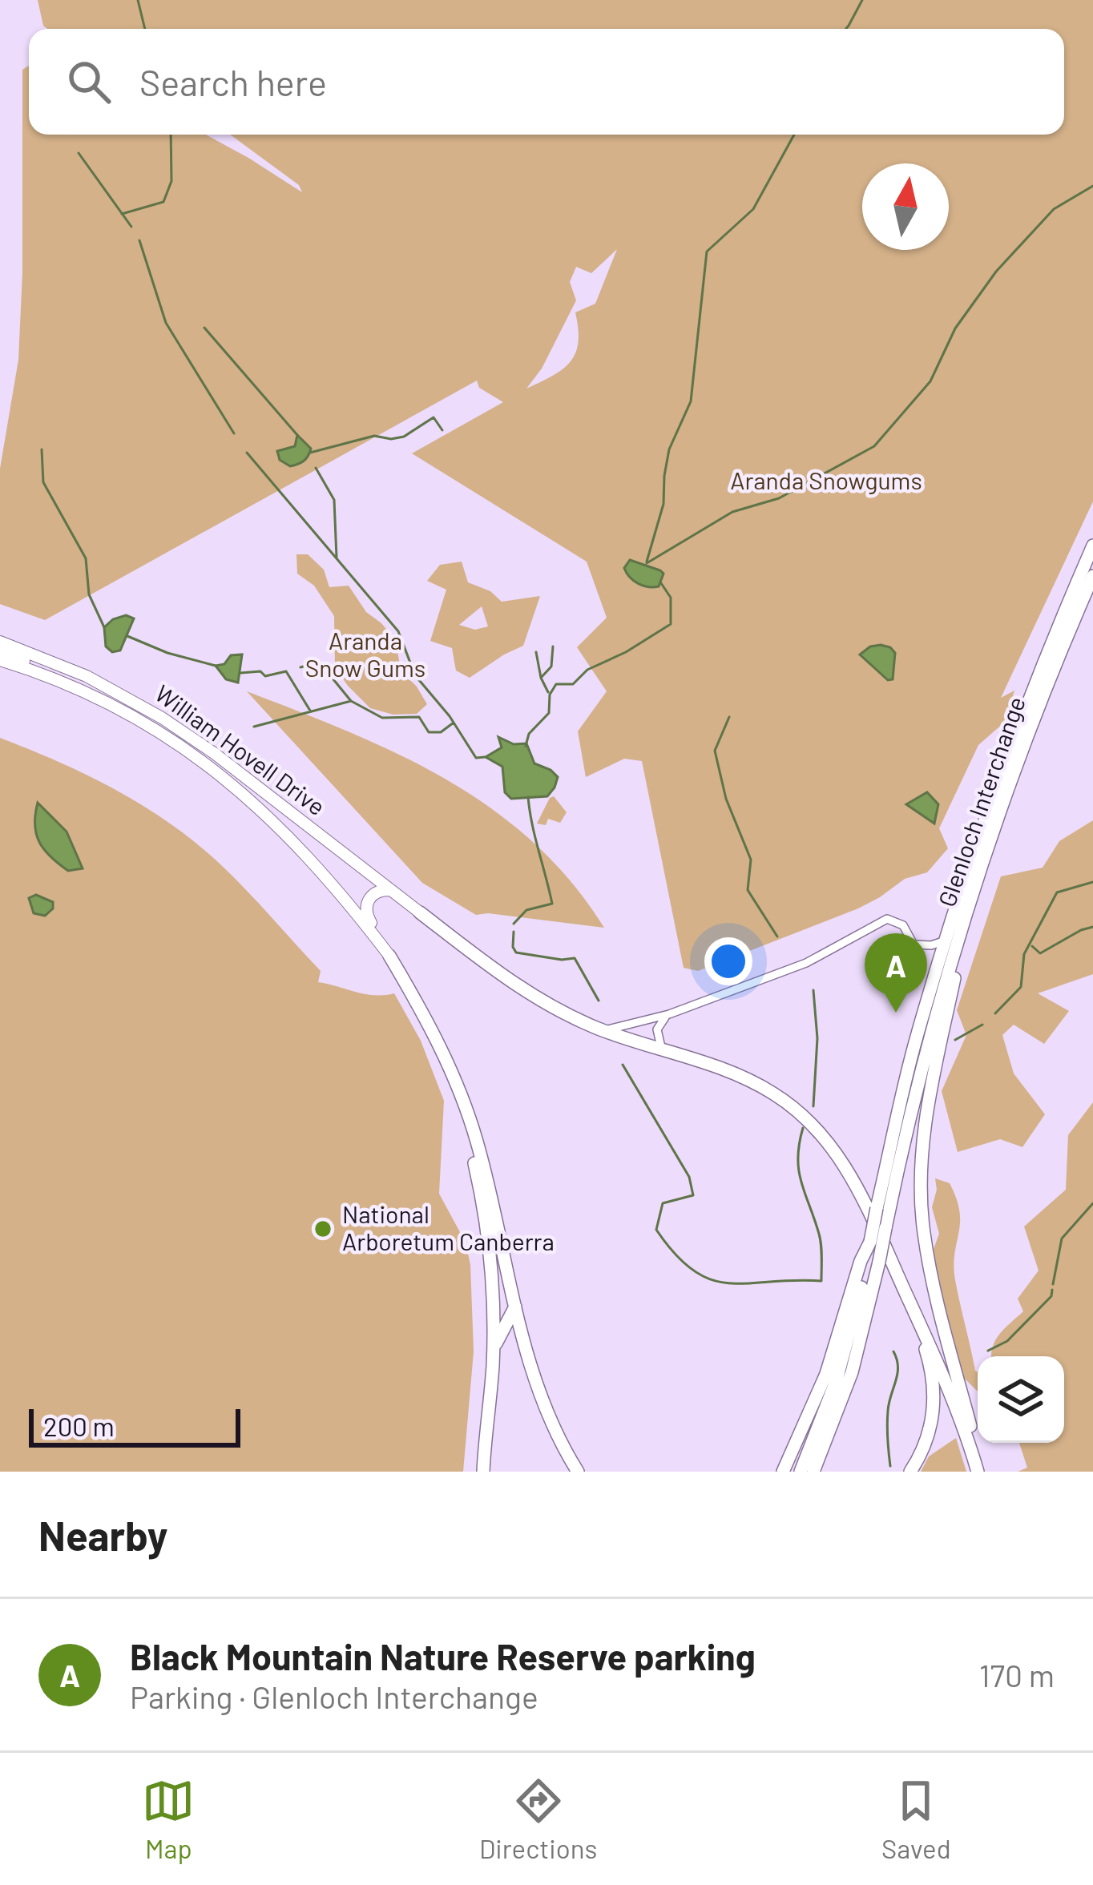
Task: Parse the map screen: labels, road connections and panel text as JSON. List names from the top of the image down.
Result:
{
  "streets": {
    "highway": ["Glenloch Interchange"],
    "main road": ["William Hovell Drive"]
  },
  "parks": ["Aranda Snowgums", "Aranda Snow Gums"],
  "places": ["National Arboretum Canberra"],
  "scale_bar": "200 m",
  "north": "top",
  "page": {
    "search": "Search here",
    "pins": "A",
    "scale": "200 m",
    "heading": "Nearby",
    "list": [
      {
        "mark": "A",
        "name": "Black Mountain Nature Reserve parking",
        "note": "Parking · Glenloch Interchange",
        "value": "170 m"
      }
    ],
    "nav": ["Map", "Directions", "Saved"]
  }
}
